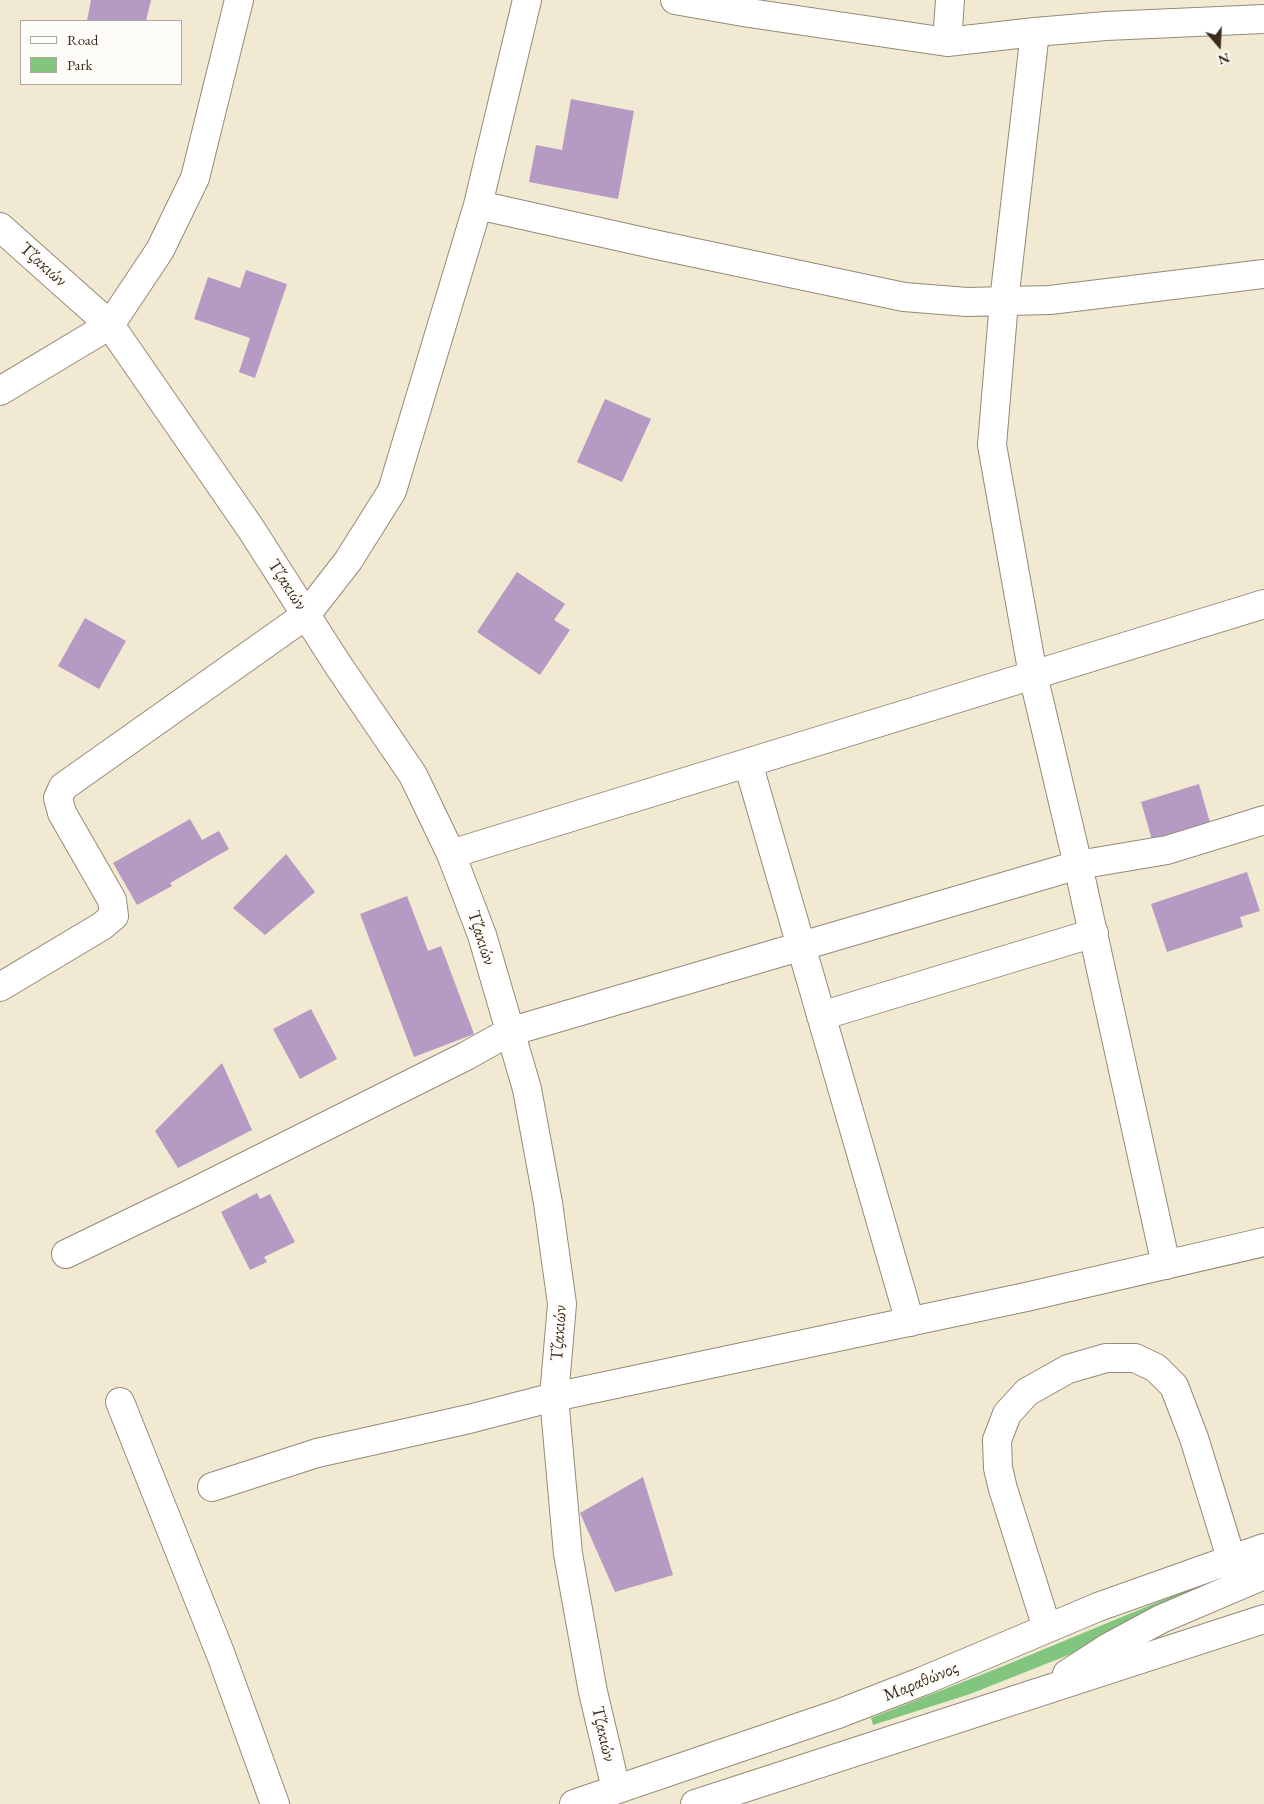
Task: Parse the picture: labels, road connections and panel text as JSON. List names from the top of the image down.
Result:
{
  "streets": {
    "street": ["Τζακιών", "Μαραθώνος"]
  },
  "crossings": [
    ["Τζακιών", "Μαραθώνος"]
  ],
  "legend": ["Road", "Park"],
  "north": "bottom"
}
